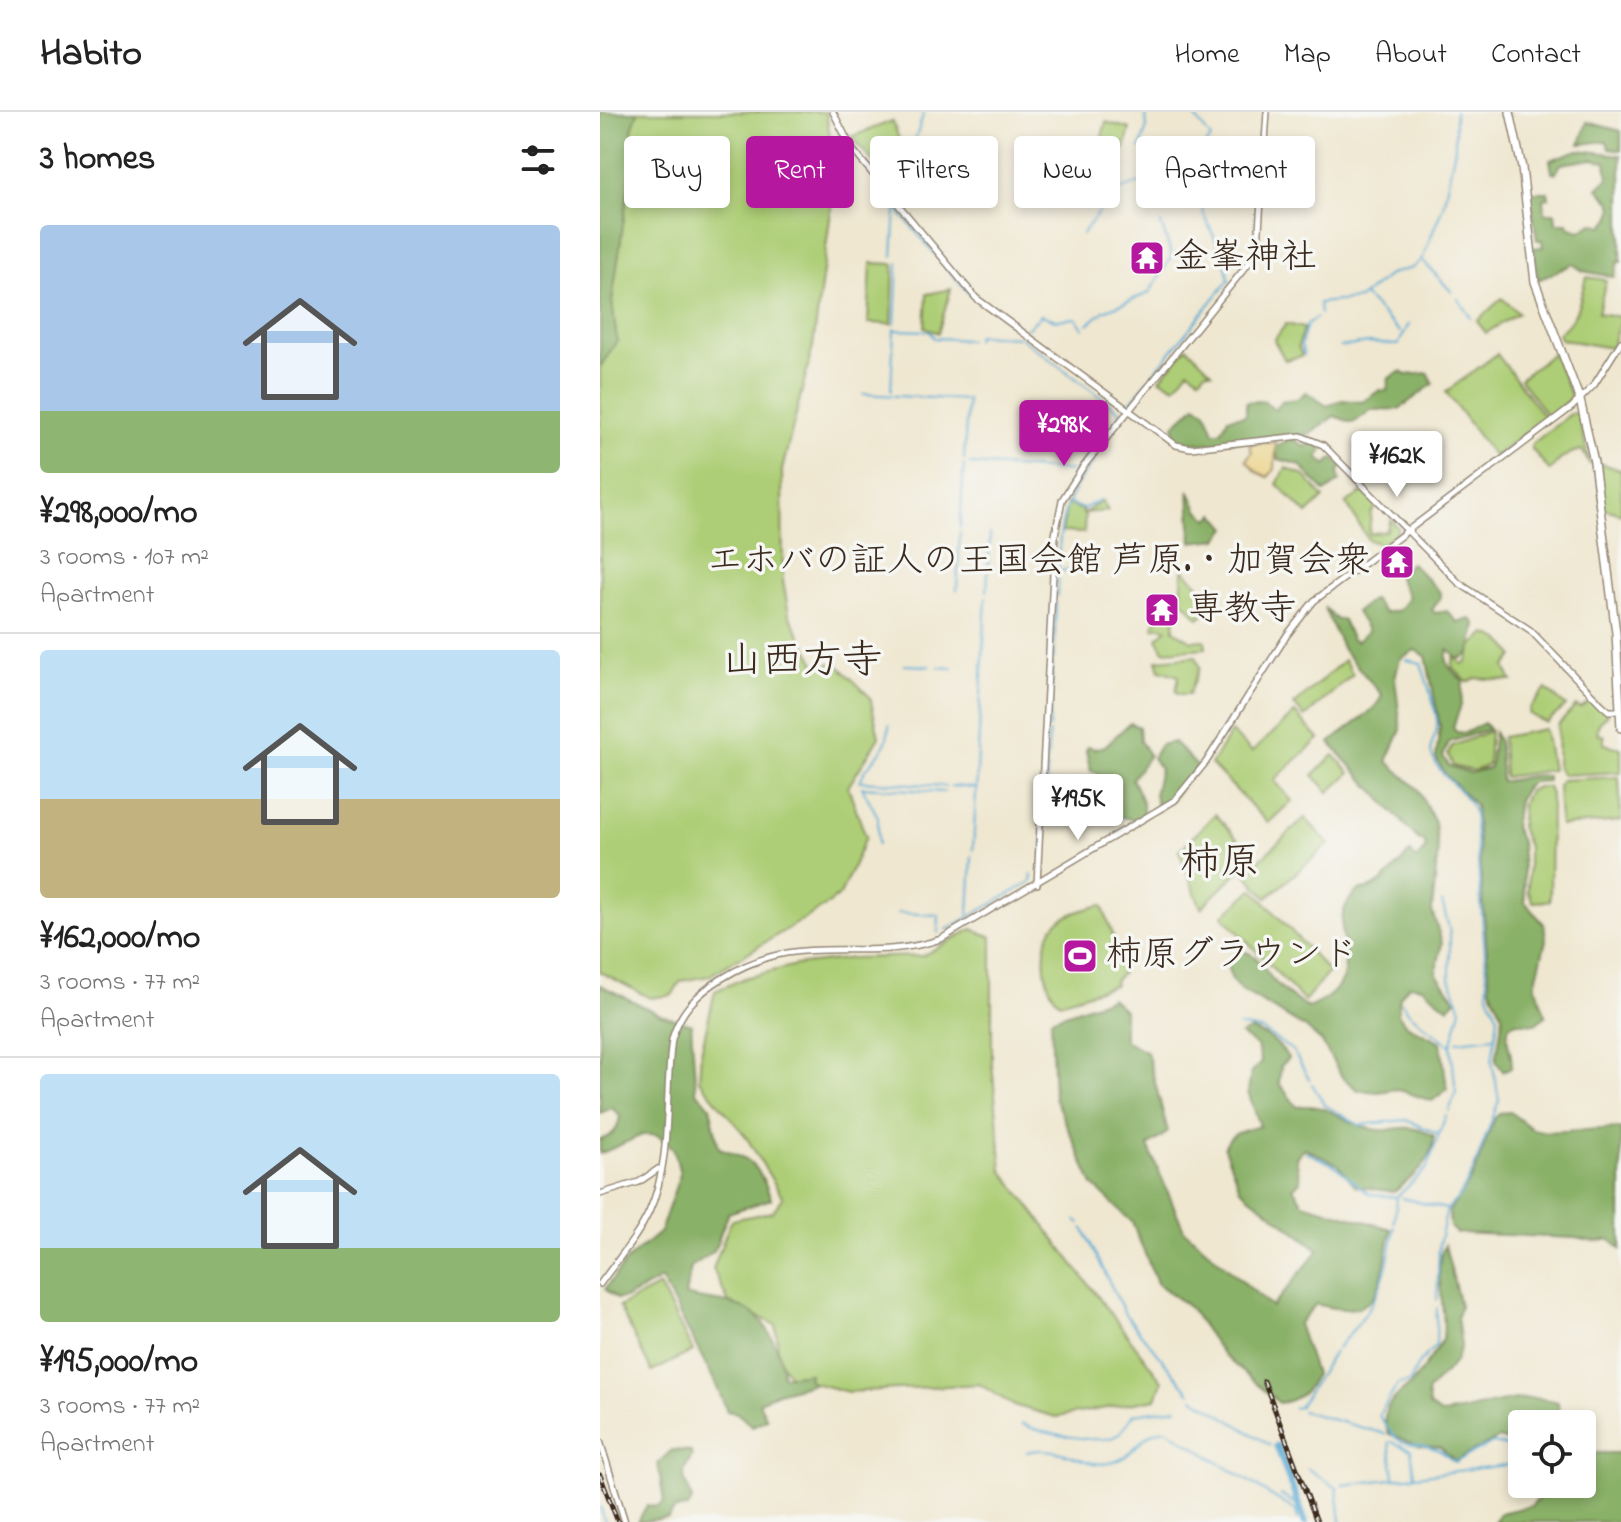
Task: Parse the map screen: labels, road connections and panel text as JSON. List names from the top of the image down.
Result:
{
  "districts": ["山西方寺", "柿原"],
  "places": {
    "temple": ["金峯神社", "エホバの証人の王国会館 芦原.・加賀会衆", "専教寺"],
    "sports": ["柿原グラウンド"]
  },
  "page": {
    "header": "Habito",
    "nav": [
      "Home",
      "Map",
      "About",
      "Contact"
    ],
    "heading": "3 homes",
    "chip": [
      "Buy",
      "Rent",
      "Filters",
      "New",
      "Apartment"
    ],
    "list": [
      {
        "name": "¥298,000/mo",
        "note": "3 rooms · 107 m² · Apartment"
      },
      {
        "name": "¥162,000/mo",
        "note": "3 rooms · 77 m² · Apartment"
      },
      {
        "name": "¥195,000/mo",
        "note": "3 rooms · 77 m² · Apartment"
      }
    ],
    "price": ["¥298K", "¥162K", "¥195K"]
  }
}
